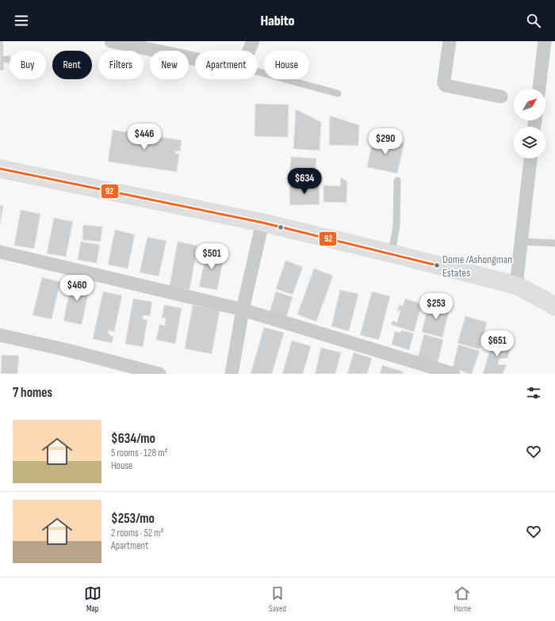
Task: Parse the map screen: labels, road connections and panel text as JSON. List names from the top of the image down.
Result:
{
  "places": ["Dome /Ashongman Estates"],
  "lines": ["transit line 92"],
  "north": "top right",
  "page": {
    "header": "Habito",
    "chip": [
      "Buy",
      "Rent",
      "Filters",
      "New",
      "Apartment",
      "House"
    ],
    "price": [
      "$446",
      "$290",
      "$634",
      "$501",
      "$460",
      "$253",
      "$651"
    ],
    "heading": "7 homes",
    "list": [
      {
        "name": "$634/mo",
        "note": "5 rooms · 128 m² · House"
      },
      {
        "name": "$253/mo",
        "note": "2 rooms · 52 m² · Apartment"
      }
    ],
    "tabs": ["Map", "Saved", "Home"]
  }
}
